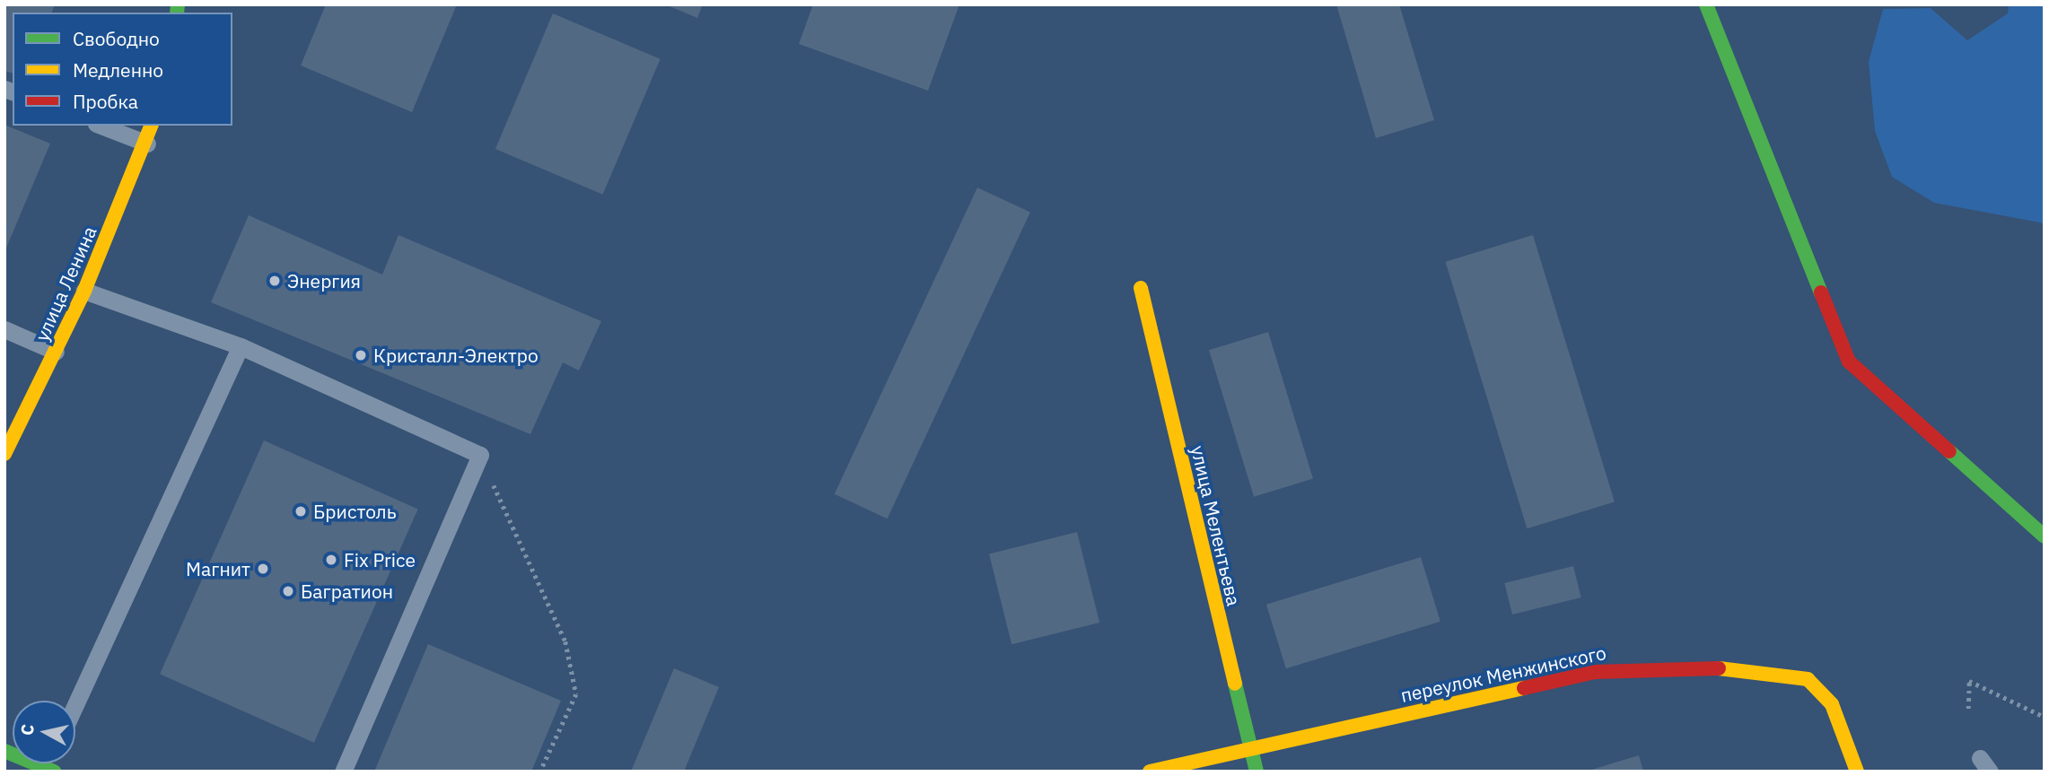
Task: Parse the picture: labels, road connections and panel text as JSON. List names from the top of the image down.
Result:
{
  "streets": {
    "street": ["улица Ленина", "улица Мелентьева", "переулок Менжинского"]
  },
  "crossings": [
    ["улица Мелентьева", "переулок Менжинского"]
  ],
  "places": [
    "Энергия",
    "Кристалл-Электро",
    "Бристоль",
    "Fix Price",
    "Магнит",
    "Багратион"
  ],
  "legend": ["Свободно", "Медленно", "Пробка"],
  "north": "left"
}
